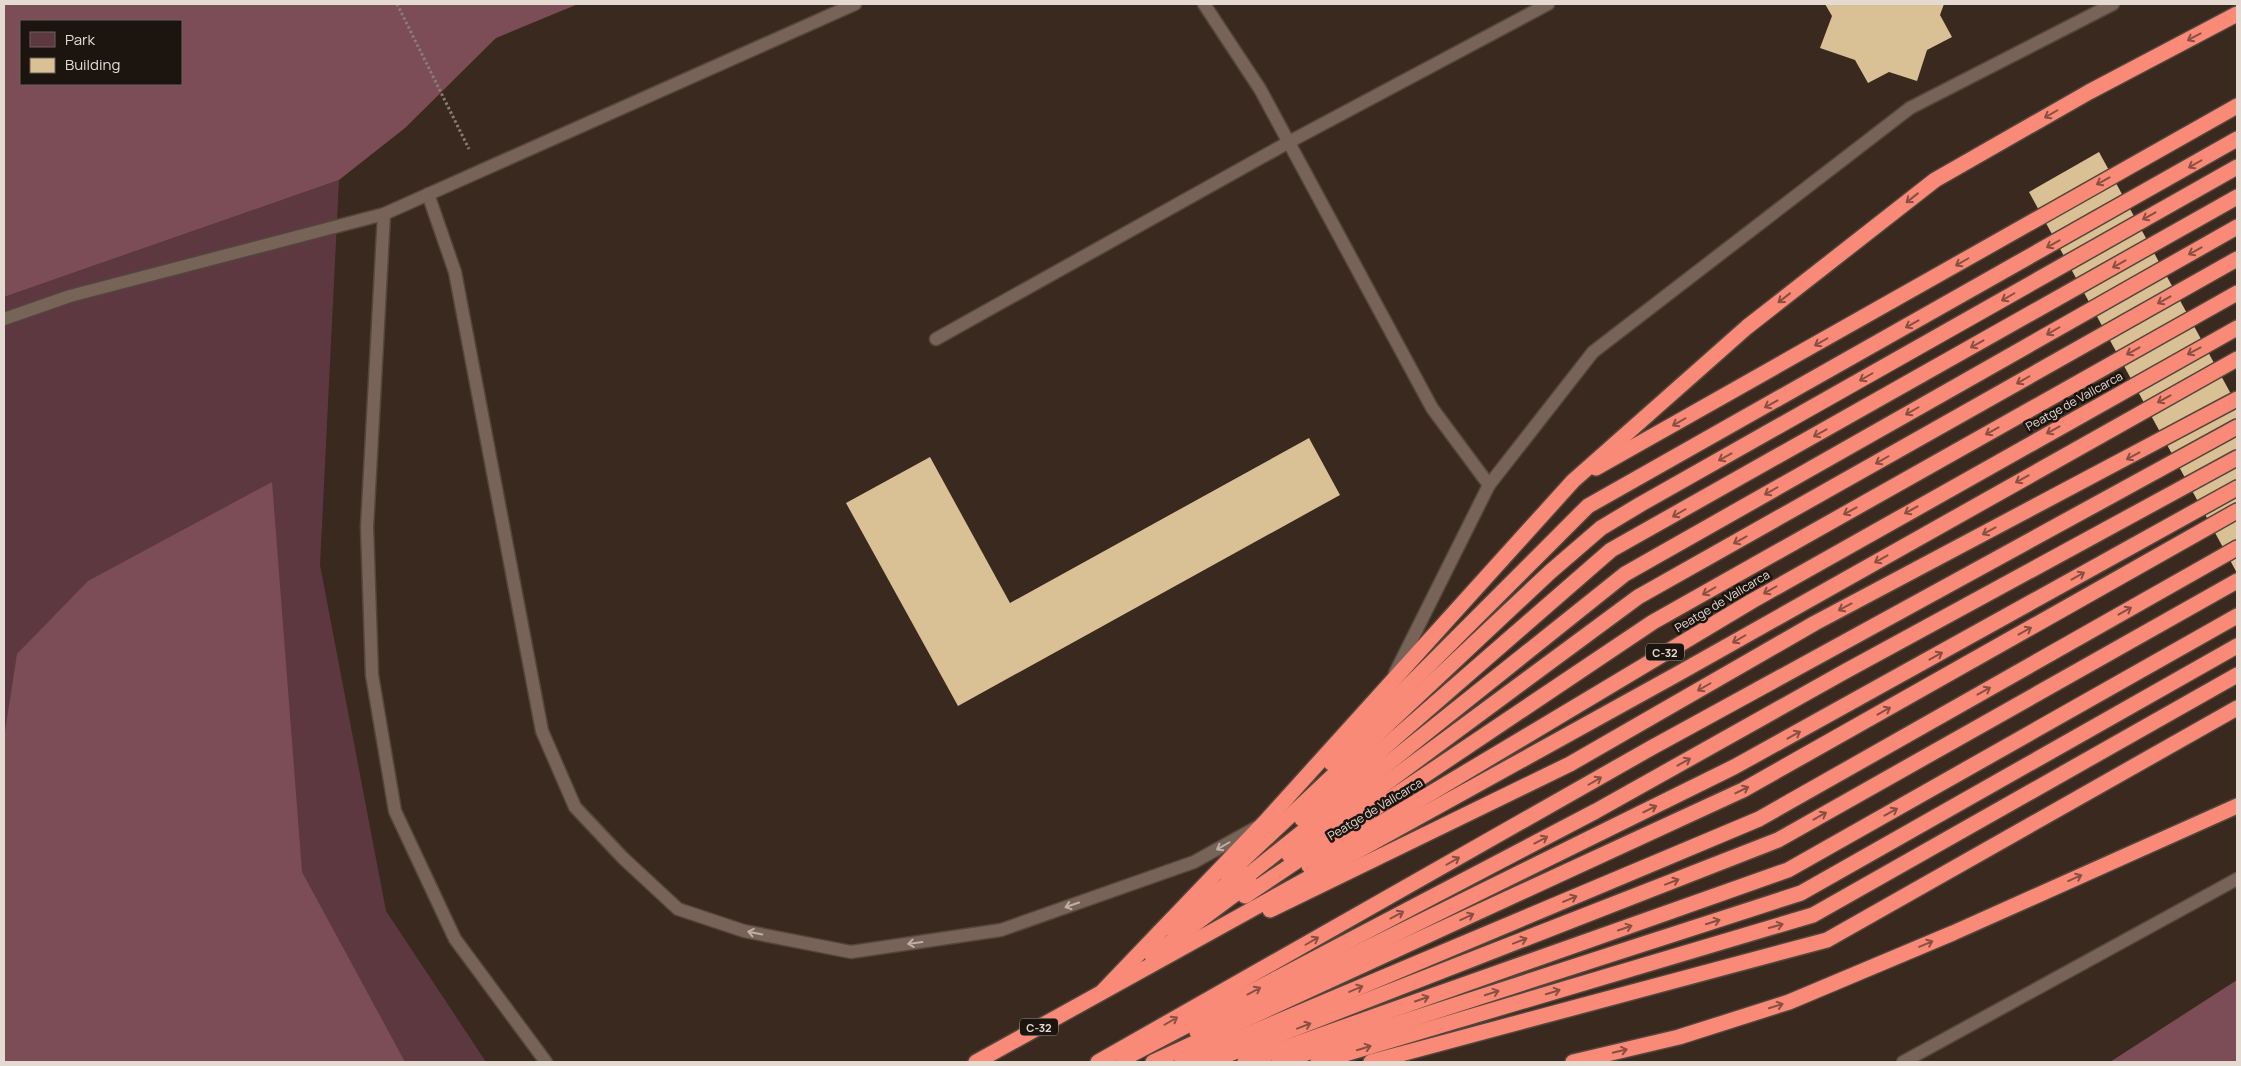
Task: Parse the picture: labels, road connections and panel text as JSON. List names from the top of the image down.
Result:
{
  "streets": {
    "highway": ["Peatge de Vallcarca", "C-32"]
  },
  "crossings": [
    ["Peatge de Vallcarca", "C-32"]
  ],
  "legend": ["Park", "Building"]
}
